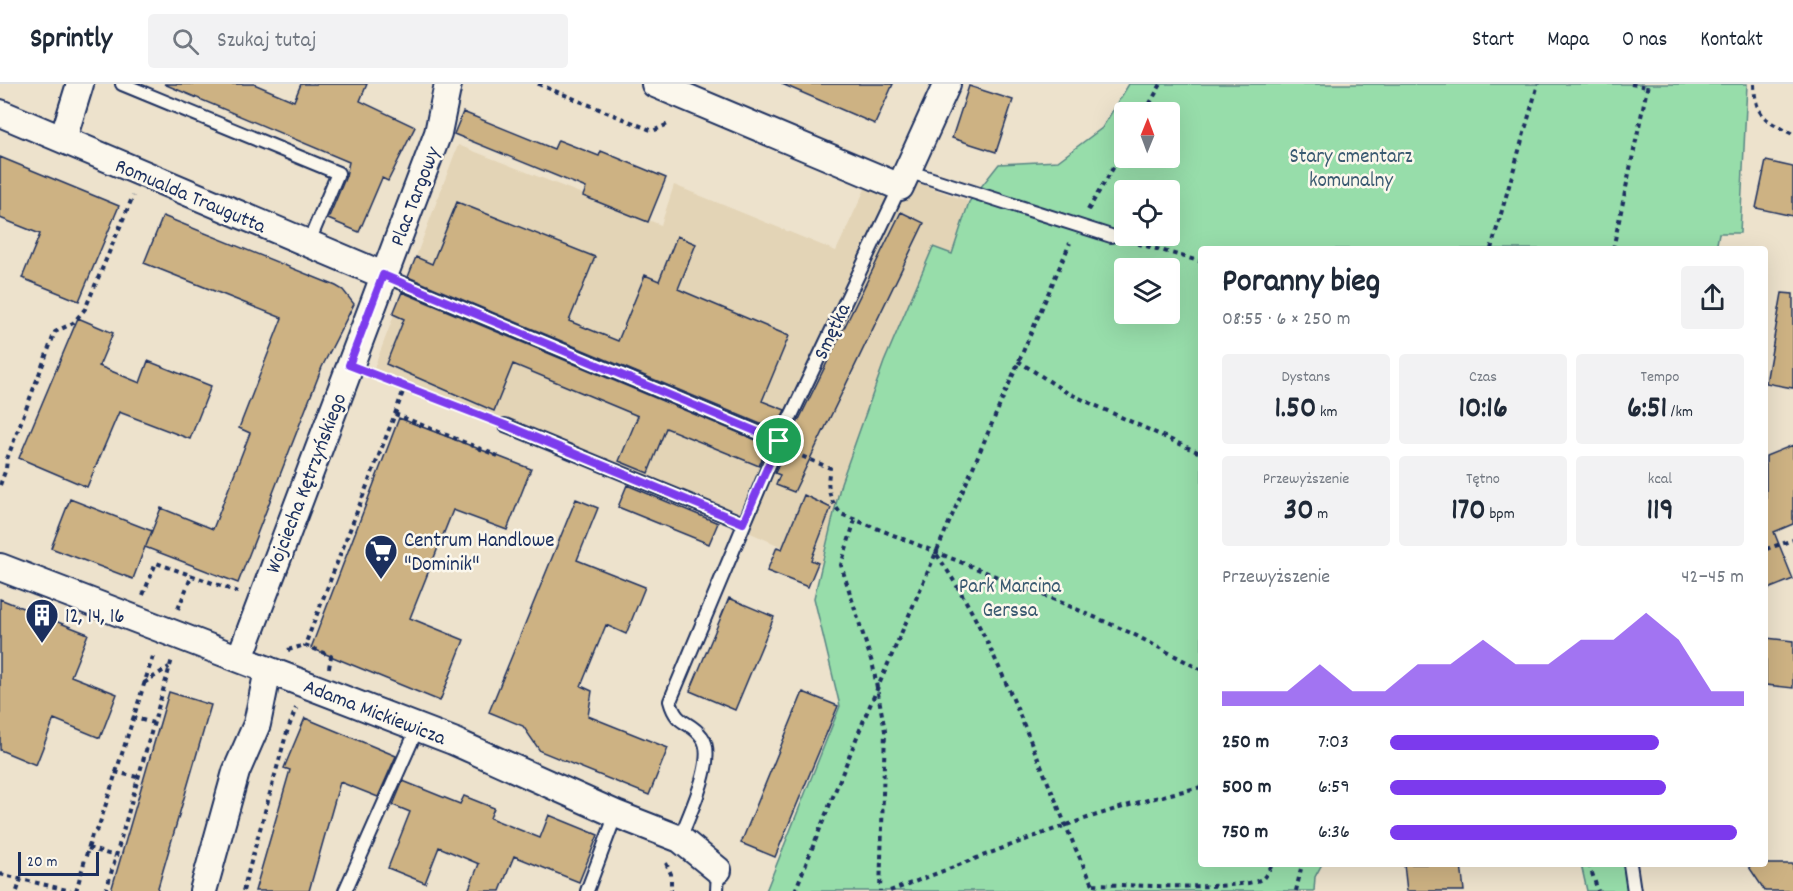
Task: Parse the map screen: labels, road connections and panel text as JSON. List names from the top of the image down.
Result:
{
  "streets": {
    "street": [
      "Romualda Traugutta",
      "Plac Targowy",
      "Smętka",
      "Wojciecha Kętrzyńskiego",
      "Adama Mickiewicza"
    ]
  },
  "crossings": [
    ["Romualda Traugutta", "Plac Targowy"],
    ["Romualda Traugutta", "Wojciecha Kętrzyńskiego"],
    ["Plac Targowy", "Wojciecha Kętrzyńskiego"],
    ["Smętka", "Adama Mickiewicza"],
    ["Wojciecha Kętrzyńskiego", "Adama Mickiewicza"]
  ],
  "parks": ["Stary cmentarz komunalny", "Park Marcina Gerssa"],
  "places": {
    "supermarket": ["Centrum Handlowe \"Dominik\""],
    "building": ["12, 14, 16"]
  },
  "scale_bar": "20 m",
  "north": "top",
  "page": {
    "header": "Sprintly",
    "search": "Szukaj tutaj",
    "nav": [
      "Start",
      "Mapa",
      "O nas",
      "Kontakt"
    ],
    "heading": ["Poranny bieg", "08:55 · 6 × 250 m"],
    "stats": [
      ["Dystans", "1.50 km"],
      ["Czas", "10:16"],
      ["Tempo", "6:51 /km"],
      ["Przewyższenie", "30 m"],
      ["Tętno", "170 bpm"],
      ["kcal", "119"]
    ],
    "chart": ["Przewyższenie", "42–45 m"],
    "list": [
      {
        "name": "250 m",
        "note": "7:03"
      },
      {
        "name": "500 m",
        "note": "6:59"
      },
      {
        "name": "750 m",
        "note": "6:36"
      }
    ],
    "scale": "20 m"
  }
}
